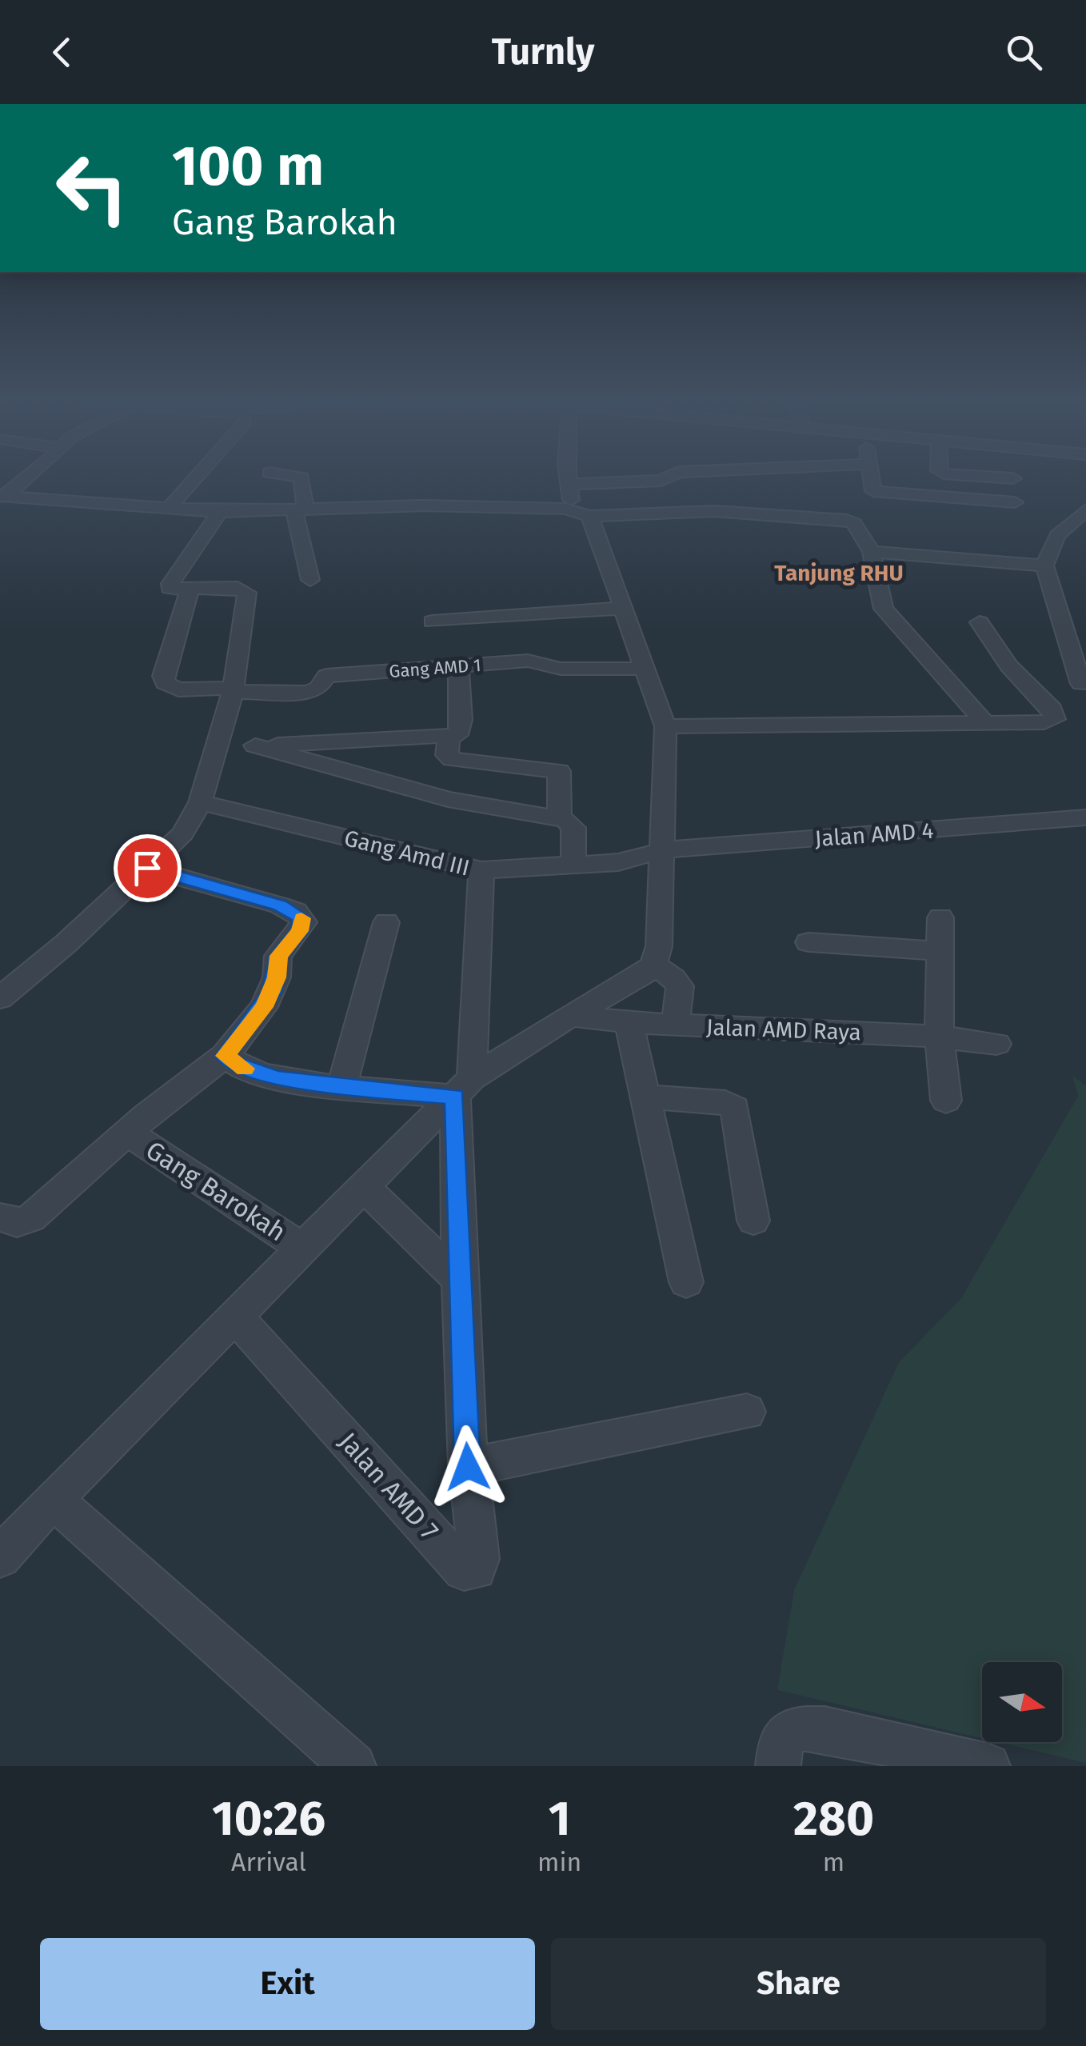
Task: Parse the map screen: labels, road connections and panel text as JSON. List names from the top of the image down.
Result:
{
  "streets": {
    "street": [
      "Gang AMD 1",
      "Jalan AMD 4",
      "Gang Amd III",
      "Jalan AMD Raya",
      "Gang Barokah",
      "Jalan AMD 7"
    ]
  },
  "crossings": [
    ["Jalan AMD 4", "Gang Amd III"],
    ["Gang Amd III", "Jalan AMD 7"]
  ],
  "districts": ["Tanjung RHU"],
  "north": "right",
  "page": {
    "header": "Turnly",
    "turn": ["100 m", "Gang Barokah"],
    "eta": [
      "10:26",
      "Arrival",
      "1",
      "min",
      "280",
      "m"
    ],
    "buttons": ["Exit", "Share"]
  }
}
